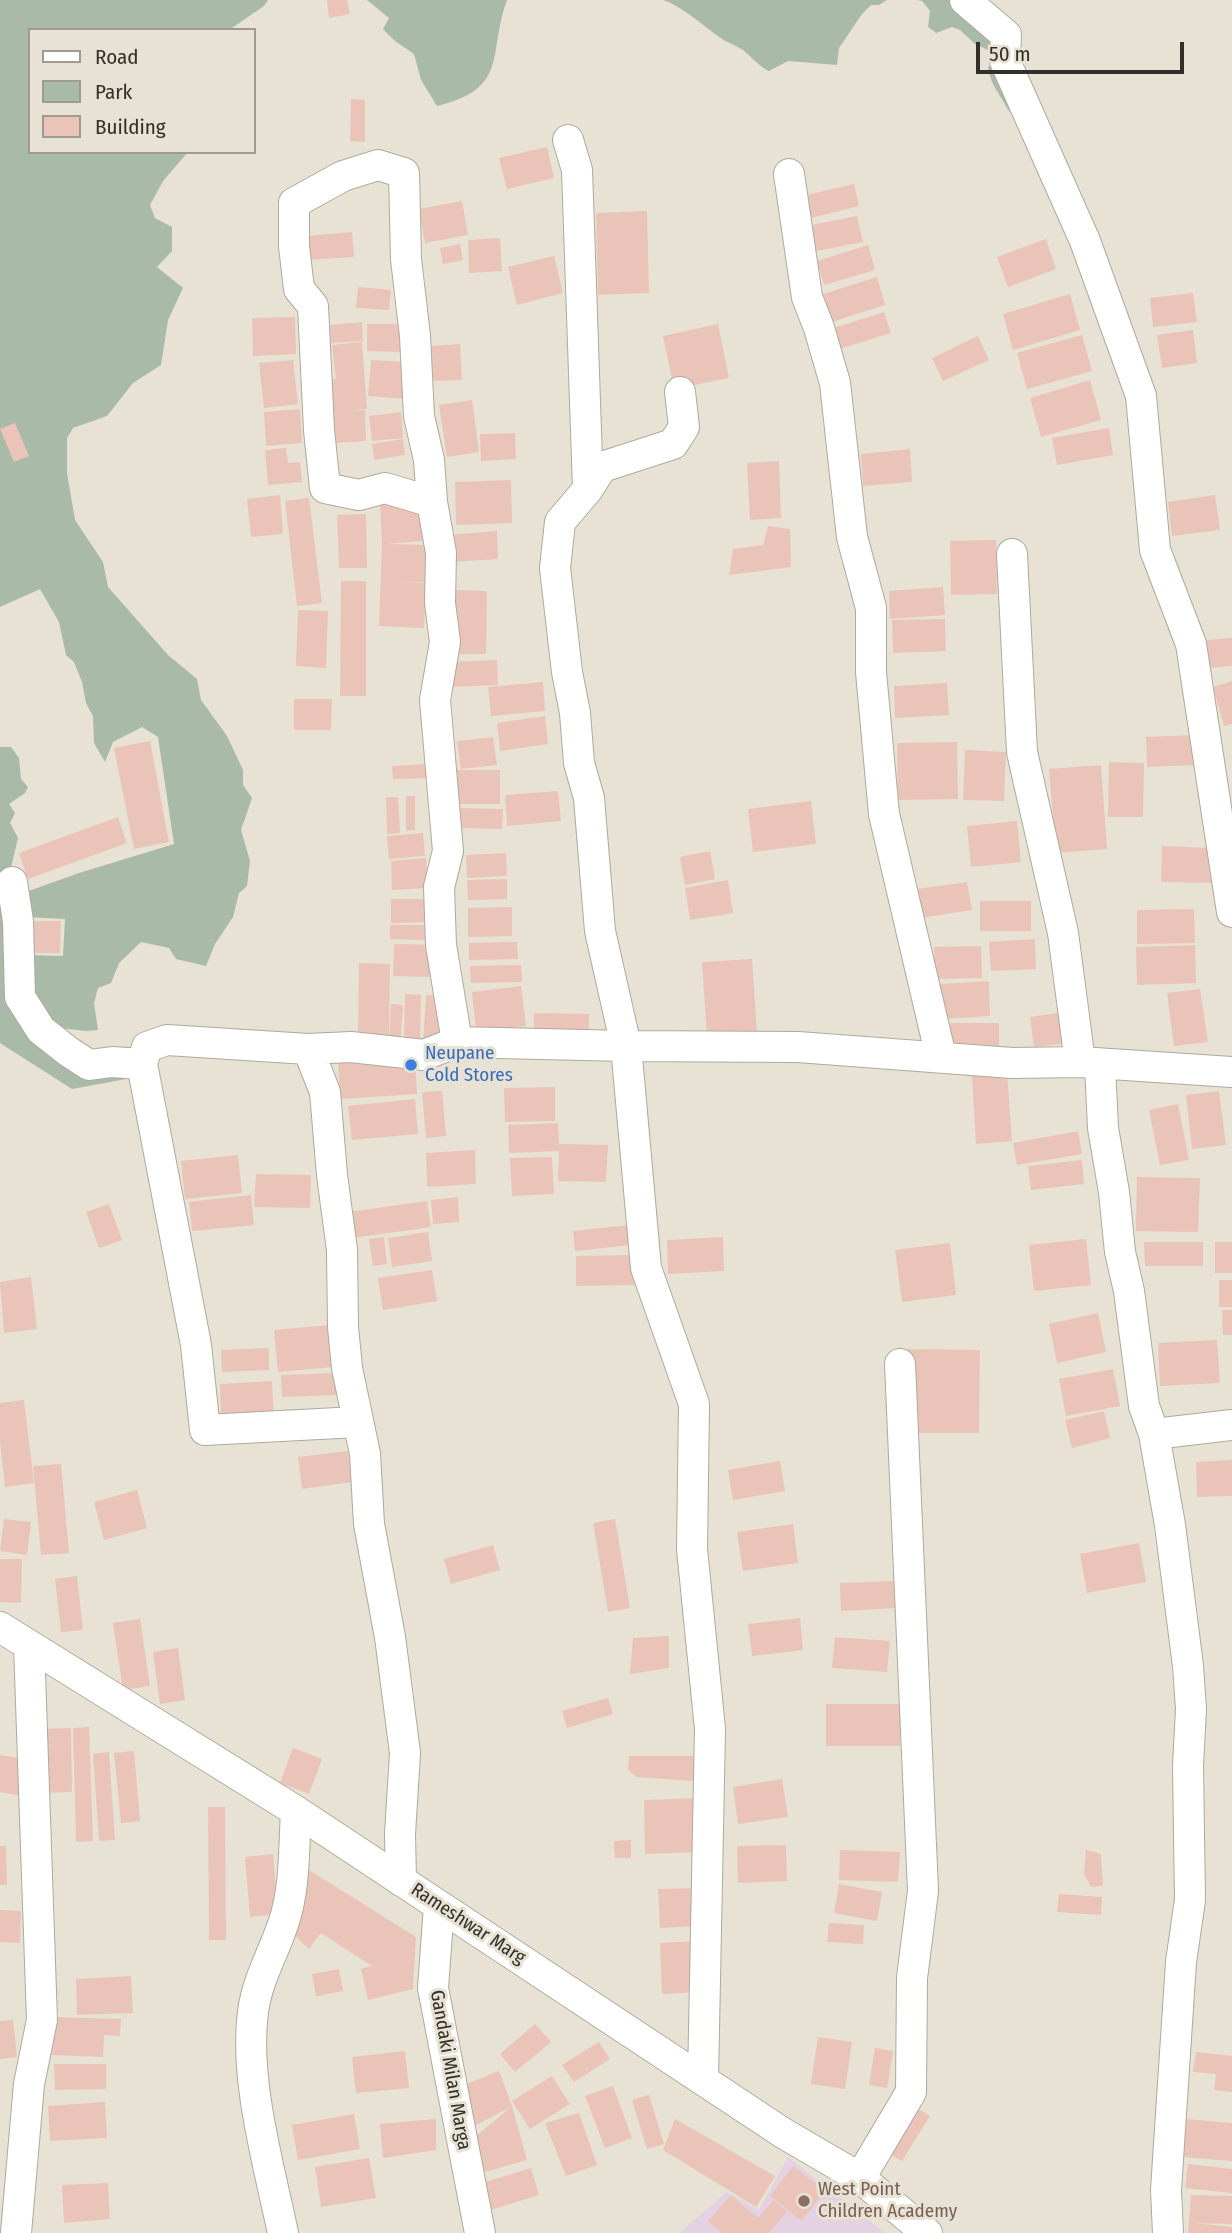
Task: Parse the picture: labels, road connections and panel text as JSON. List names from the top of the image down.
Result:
{
  "streets": {
    "street": ["Rameshwar Marg", "Gandaki Milan Marga"]
  },
  "crossings": [
    ["Rameshwar Marg", "Gandaki Milan Marga"]
  ],
  "places": ["Neupane Cold Stores", "West Point Children Academy"],
  "legend": ["Road", "Park", "Building"],
  "scale_bar": "50 m"
}
